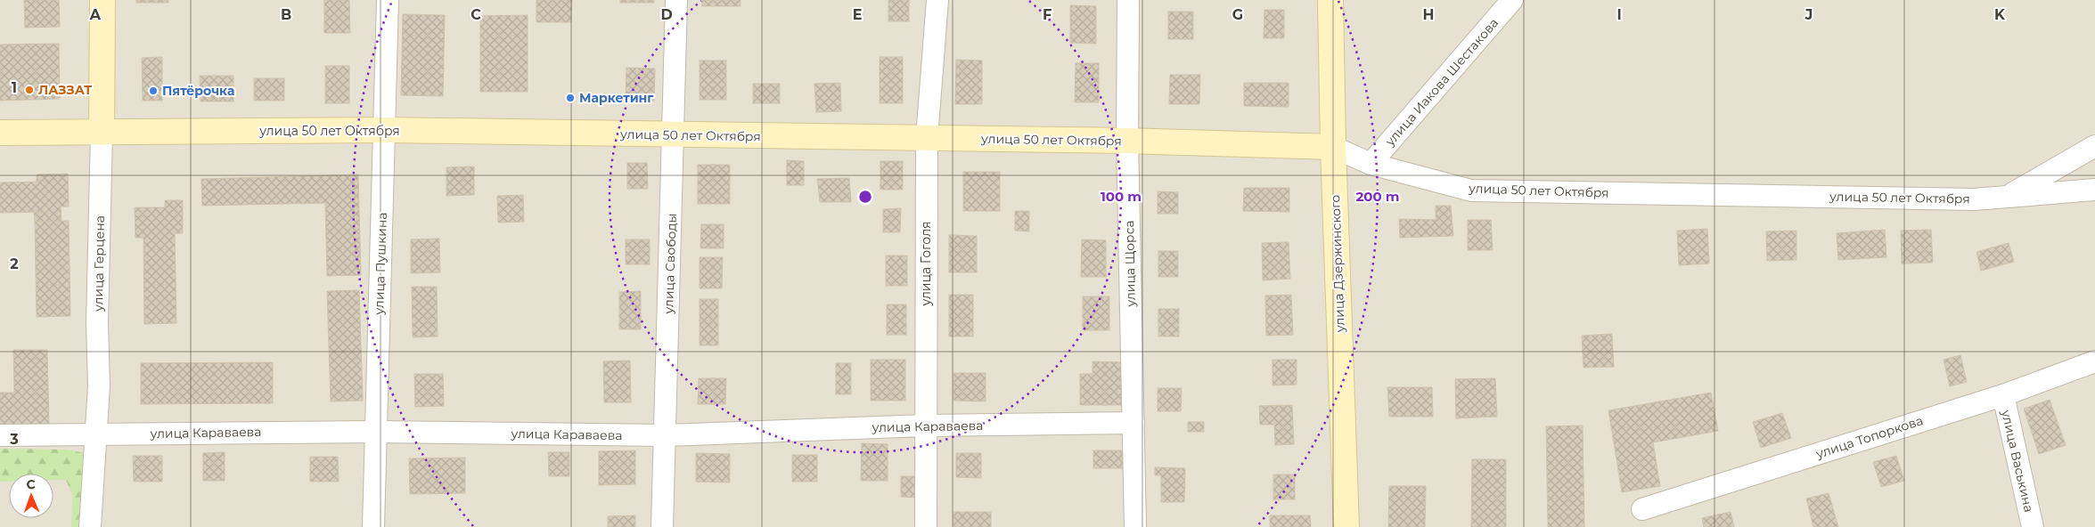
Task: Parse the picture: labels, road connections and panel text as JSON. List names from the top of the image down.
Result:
{
  "streets": {
    "street": [
      "улица Иакова Шестакова",
      "улица 50 лет Октября",
      "улица Герцена",
      "улица Пушкина",
      "улица Свободы",
      "улица Гоголя",
      "улица Щорса",
      "улица Дзержинского",
      "улица Караваева",
      "улица Топоркова",
      "улица Васькина"
    ]
  },
  "crossings": [
    ["улица Иакова Шестакова", "улица 50 лет Октября"],
    ["улица 50 лет Октября", "улица Герцена"],
    ["улица 50 лет Октября", "улица Пушкина"],
    ["улица 50 лет Октября", "улица Свободы"],
    ["улица 50 лет Октября", "улица Гоголя"],
    ["улица 50 лет Октября", "улица Щорса"],
    ["улица 50 лет Октября", "улица Дзержинского"],
    ["улица Герцена", "улица Караваева"],
    ["улица Пушкина", "улица Караваева"],
    ["улица Свободы", "улица Караваева"],
    ["улица Гоголя", "улица Караваева"],
    ["улица Щорса", "улица Караваева"],
    ["улица Топоркова", "улица Васькина"]
  ],
  "places": ["ЛАЗЗАТ", "Пятёрочка", "Маркетинг"],
  "north": "top",
  "grid": {
    "columns": [
      "A",
      "B",
      "C",
      "D",
      "E",
      "F",
      "G",
      "H",
      "I",
      "J",
      "K"
    ],
    "rows": ["1", "2", "3"]
  },
  "rings": ["100 m", "200 m"]
}
